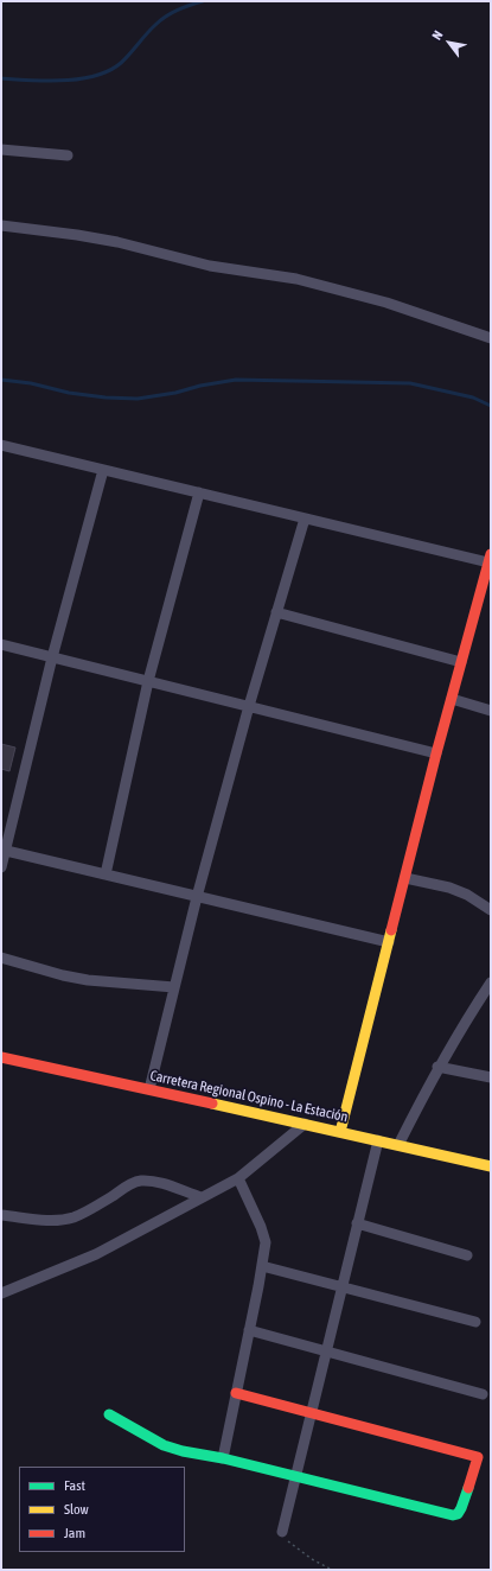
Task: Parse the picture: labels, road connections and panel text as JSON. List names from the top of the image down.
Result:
{
  "streets": {
    "street": ["Carretera Regional Ospino - La Estación"]
  },
  "legend": ["Fast", "Slow", "Jam"],
  "north": "top left"
}
